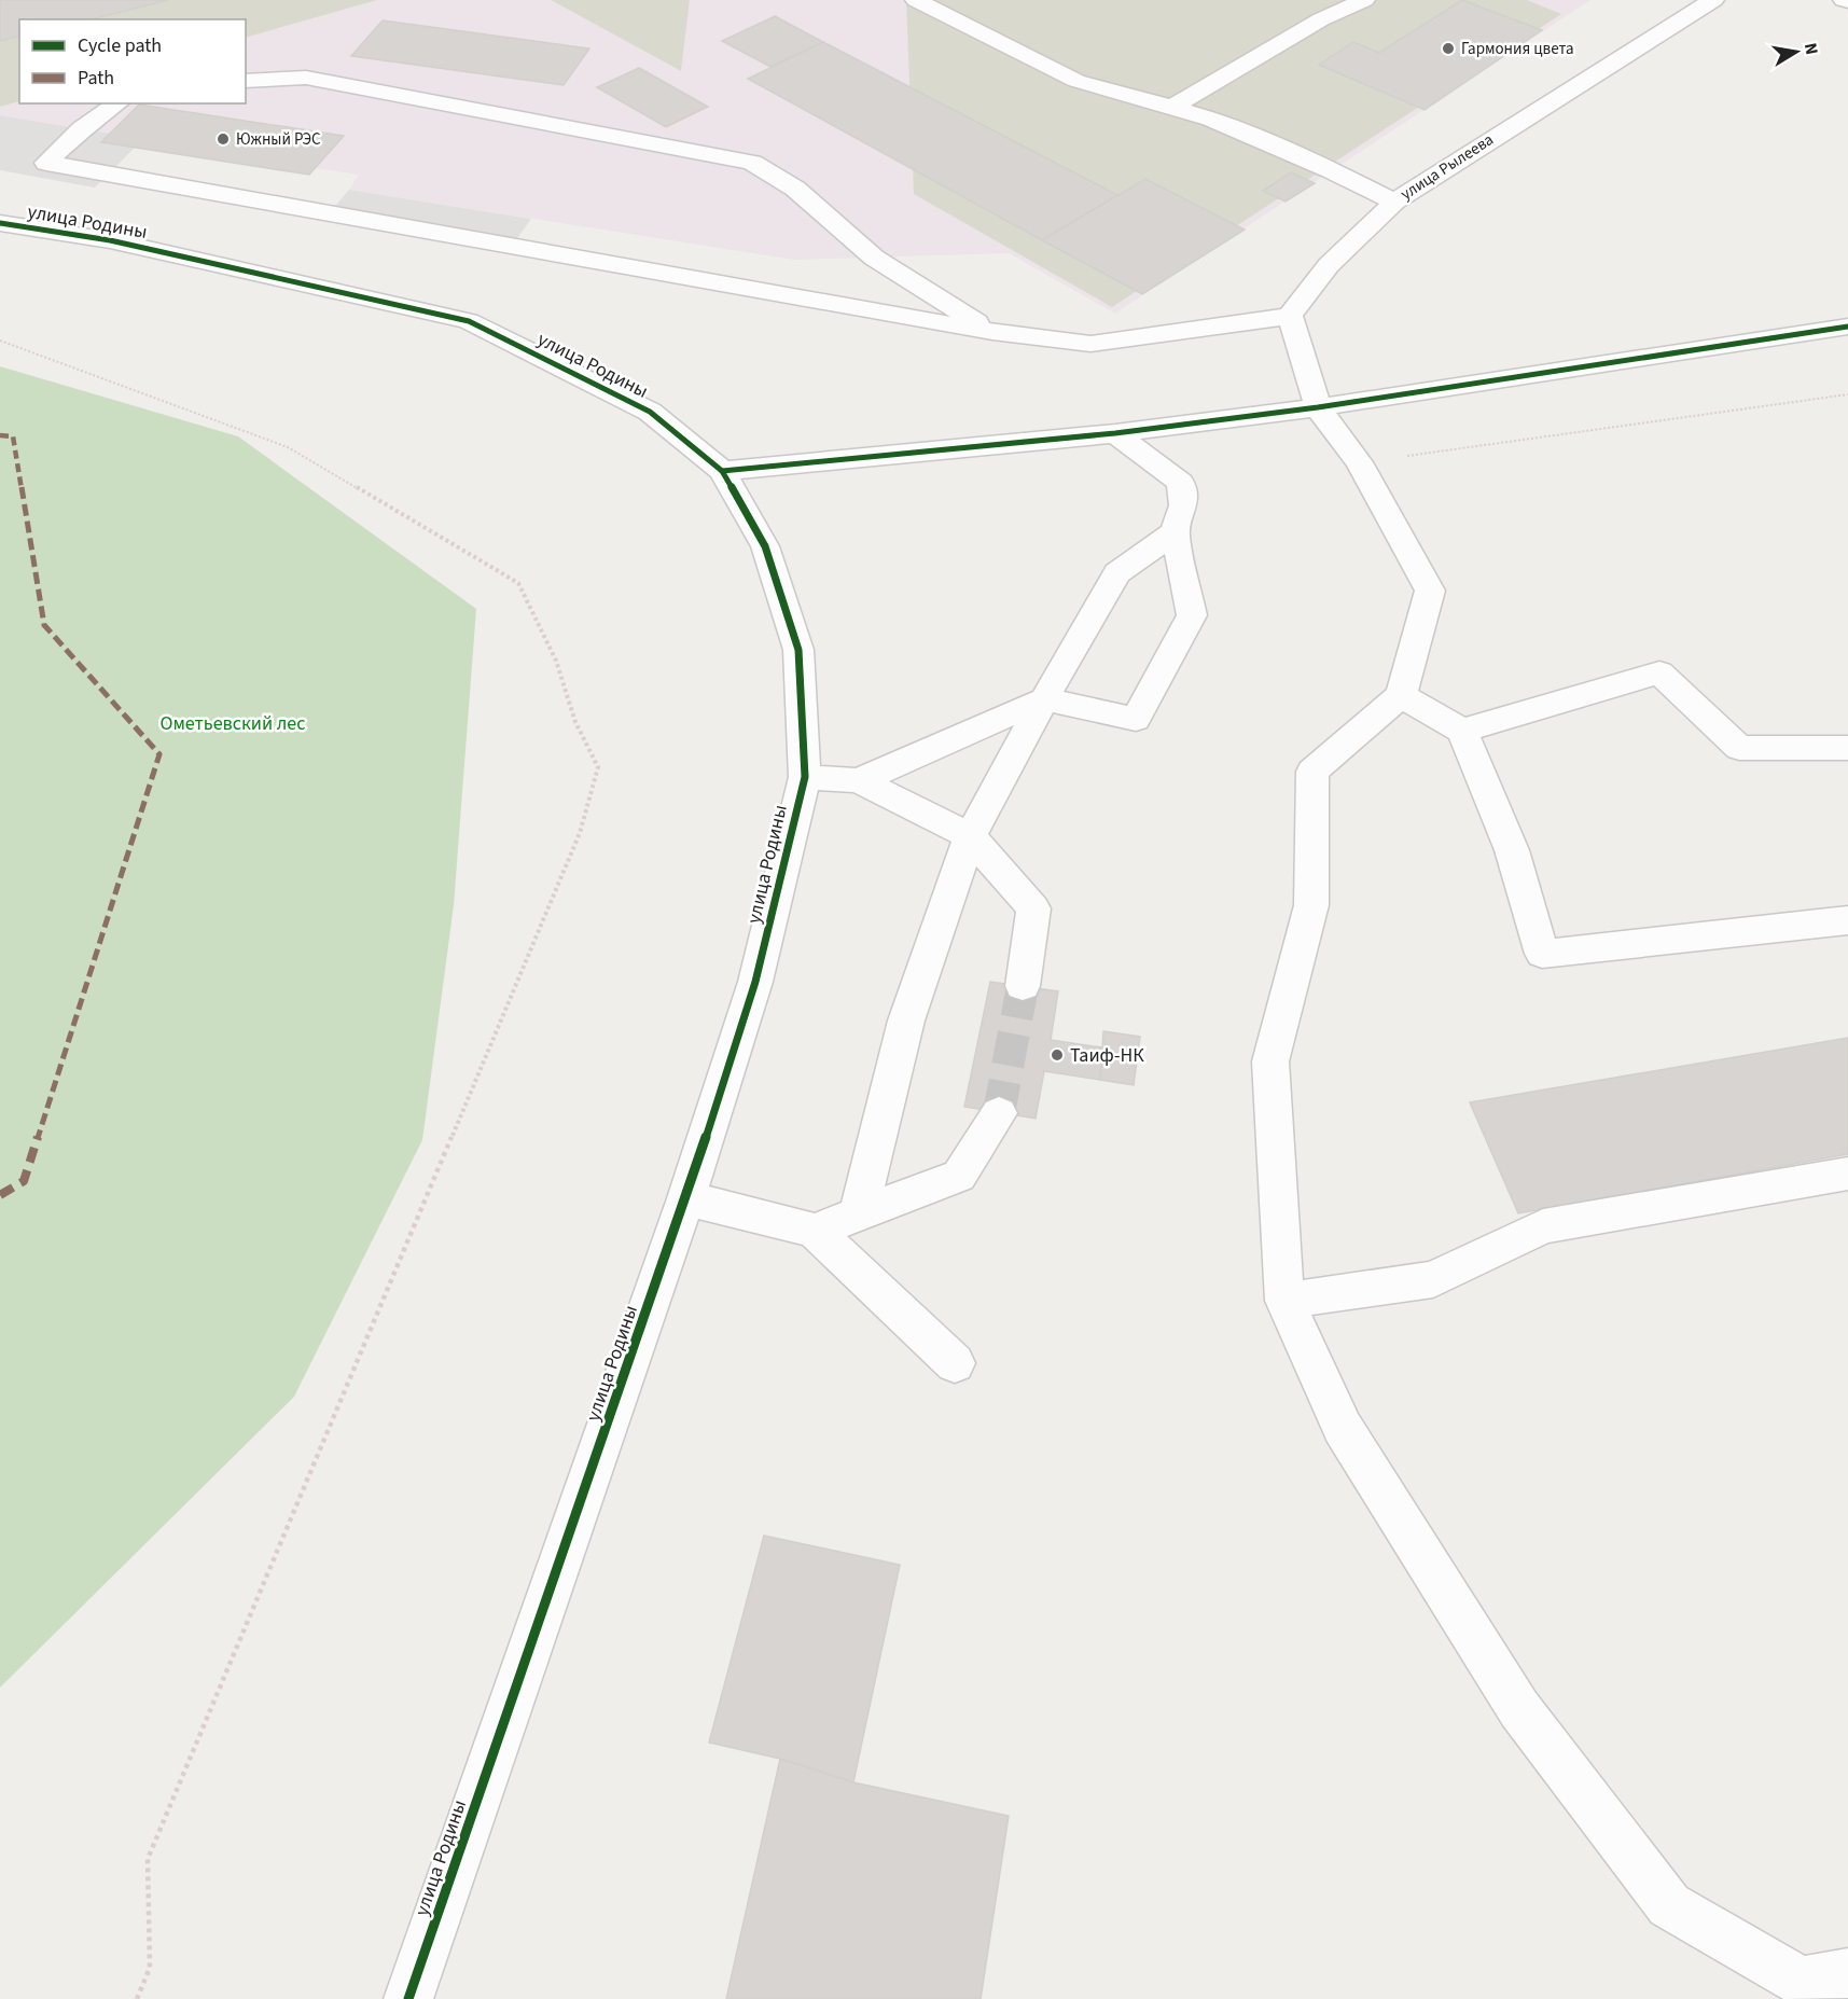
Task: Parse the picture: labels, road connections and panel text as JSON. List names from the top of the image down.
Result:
{
  "streets": {
    "street": ["улица Рылеева", "улица Родины"]
  },
  "parks": ["Ометьевский лес"],
  "places": ["Гармония цвета", "Южный РЭС", "Таиф-НК"],
  "legend": ["Cycle path", "Path"],
  "north": "right"
}
